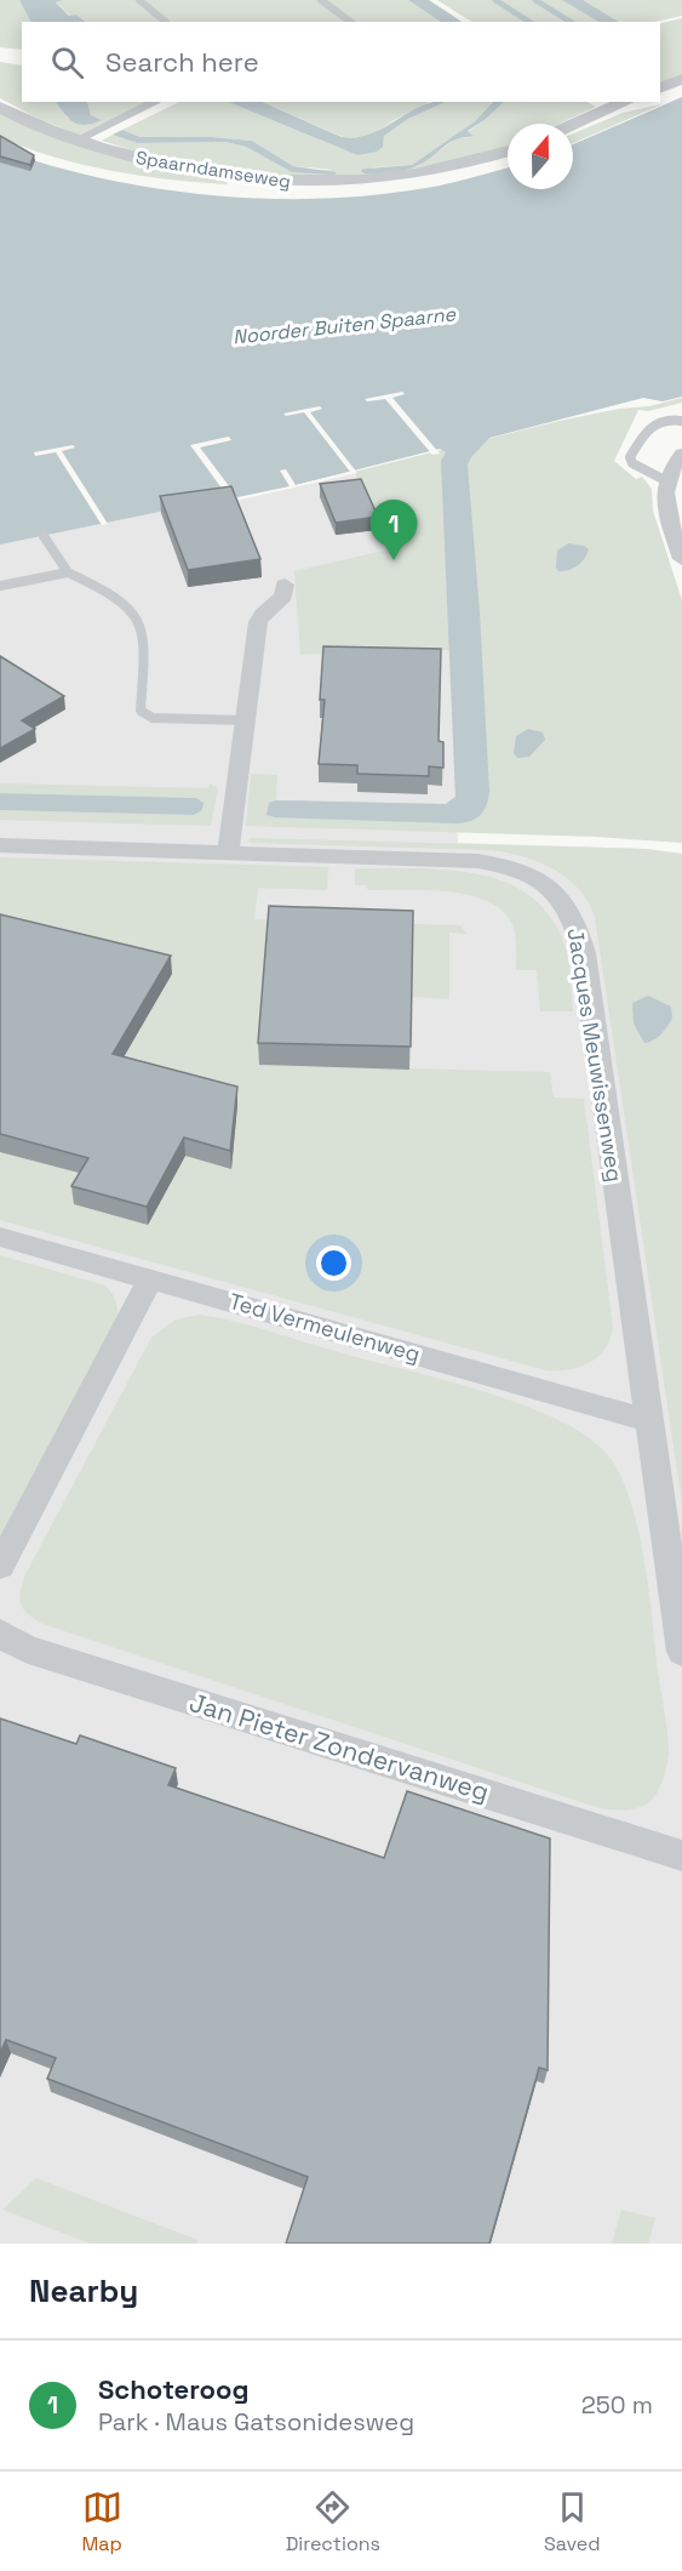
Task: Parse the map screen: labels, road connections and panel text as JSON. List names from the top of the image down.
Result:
{
  "streets": {
    "street": [
      "Spaarndamseweg",
      "Jacques Meuwissenweg",
      "Ted Vermeulenweg",
      "Jan Pieter Zondervanweg"
    ]
  },
  "crossings": [
    ["Jacques Meuwissenweg", "Ted Vermeulenweg"]
  ],
  "water": ["Noorder Buiten Spaarne"],
  "north": "top",
  "page": {
    "search": "Search here",
    "pins": "1",
    "heading": "Nearby",
    "list": [
      {
        "mark": "1",
        "name": "Schoteroog",
        "note": "Park · Maus Gatsonidesweg",
        "value": "250 m"
      }
    ],
    "nav": ["Map", "Directions", "Saved"]
  }
}
